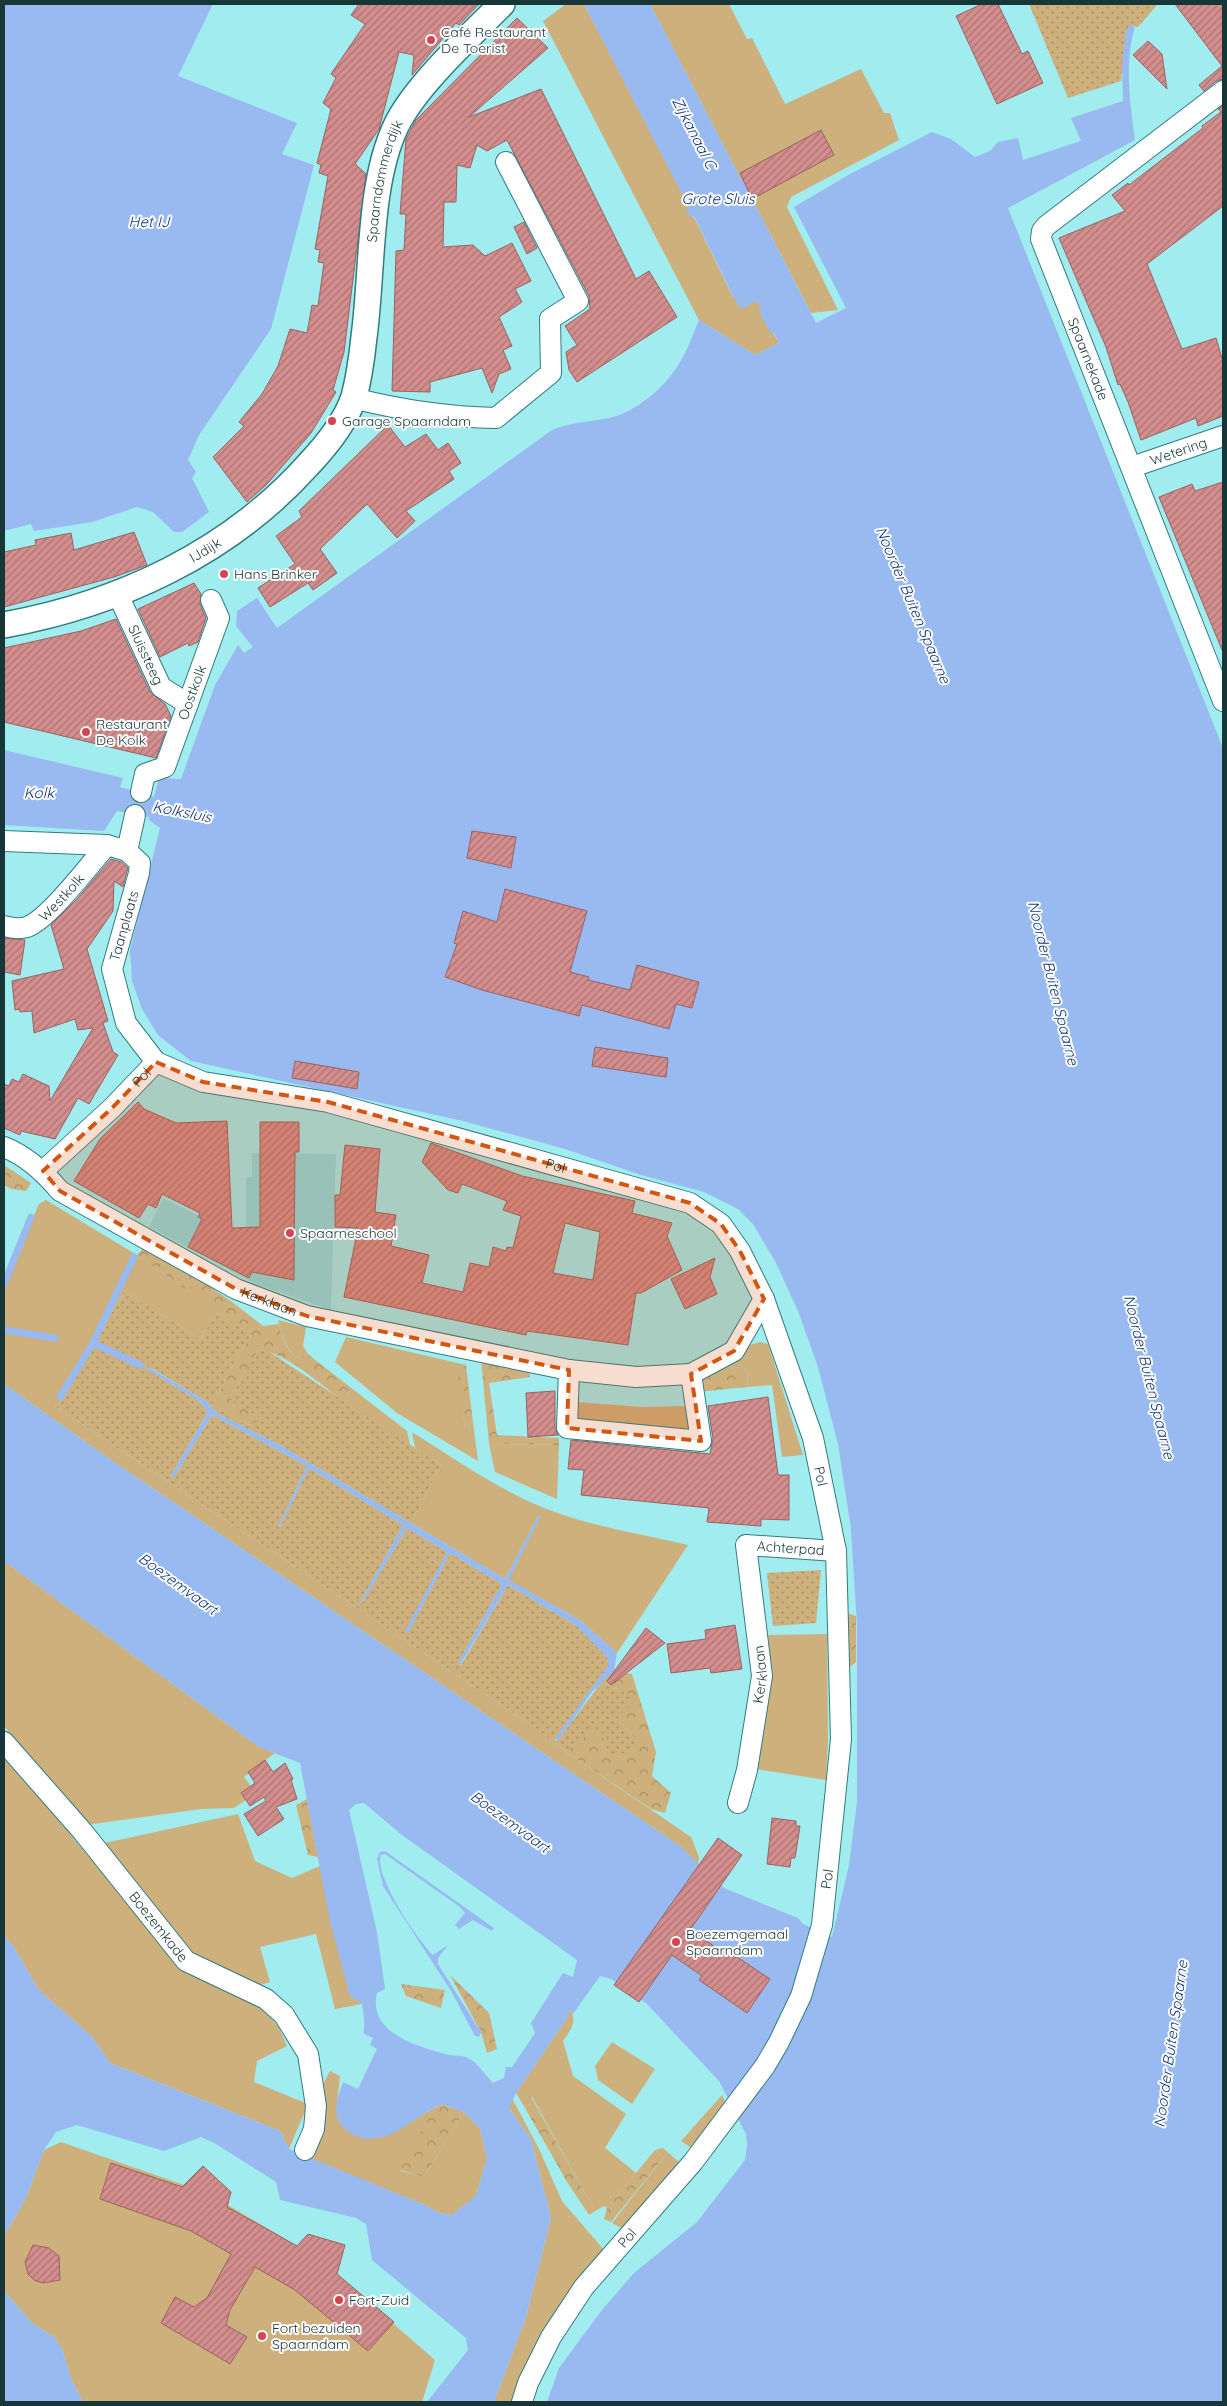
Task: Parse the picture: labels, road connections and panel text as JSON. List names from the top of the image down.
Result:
{
  "streets": {
    "street": [
      "Spaarndammerdijk",
      "Spaarnekade",
      "Wetering",
      "IJdijk",
      "Sluissteeg",
      "Oostkolk",
      "Westkolk",
      "Taanplaats",
      "Pol",
      "Kerklaan",
      "Achterpad",
      "Boezemkade"
    ]
  },
  "crossings": [
    ["Spaarndammerdijk", "IJdijk"],
    ["Spaarnekade", "Wetering"],
    ["IJdijk", "Sluissteeg"],
    ["Sluissteeg", "Oostkolk"],
    ["Taanplaats", "Pol"],
    ["Pol", "Kerklaan"],
    ["Pol", "Achterpad"],
    ["Kerklaan", "Achterpad"]
  ],
  "water": [
    "Zijkanaal C",
    "Grote Sluis",
    "Het IJ",
    "Noorder Buiten Spaarne",
    "Kolk",
    "Kolksluis",
    "Boezemvaart"
  ],
  "places": [
    "Café Restaurant De Toerist",
    "Garage Spaarndam",
    "Hans Brinker",
    "Restaurant De Kolk",
    "Spaarneschool",
    "Boezemgemaal Spaarndam",
    "Fort-Zuid",
    "Fort bezuiden Spaarndam"
  ]
}
